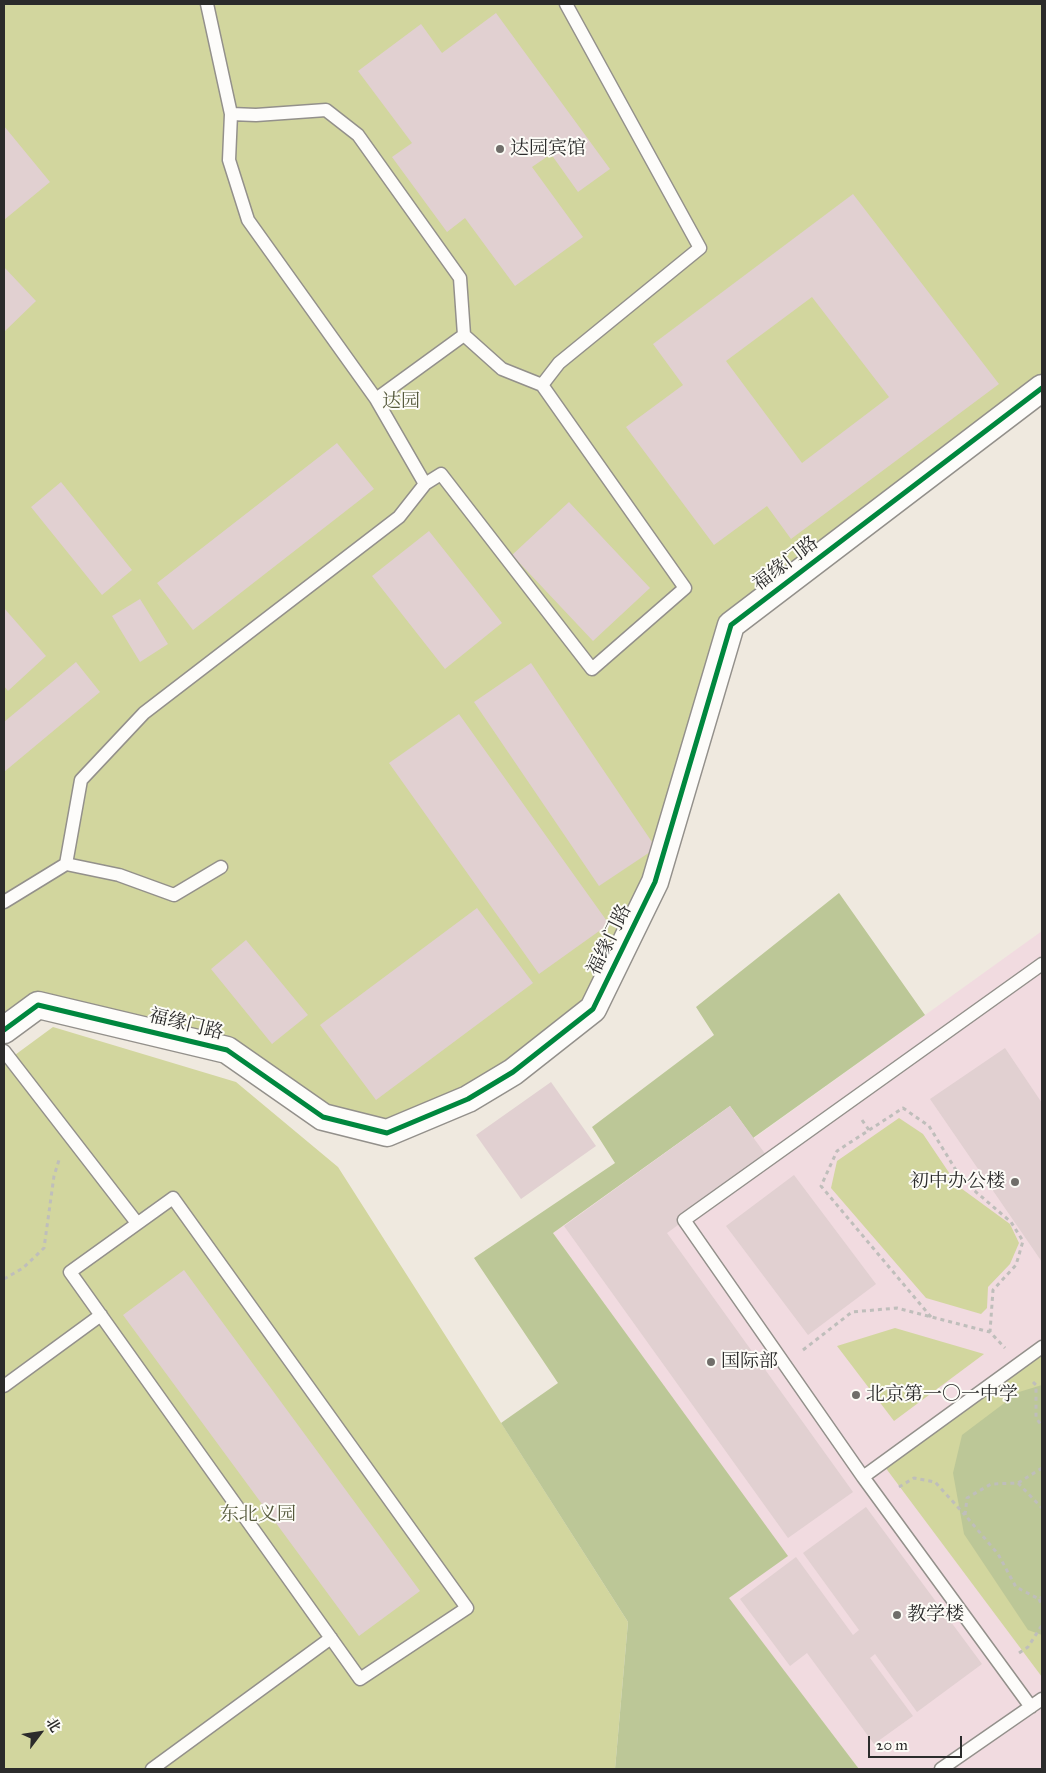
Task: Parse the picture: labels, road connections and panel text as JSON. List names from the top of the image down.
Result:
{
  "streets": {
    "street": ["福缘门路"]
  },
  "parks": ["达园", "东北义园"],
  "places": [
    "达园宾馆",
    "初中办公楼",
    "国际部",
    "北京第一〇一中学",
    "教学楼"
  ],
  "scale_bar": "20 m",
  "north": "top right"
}
